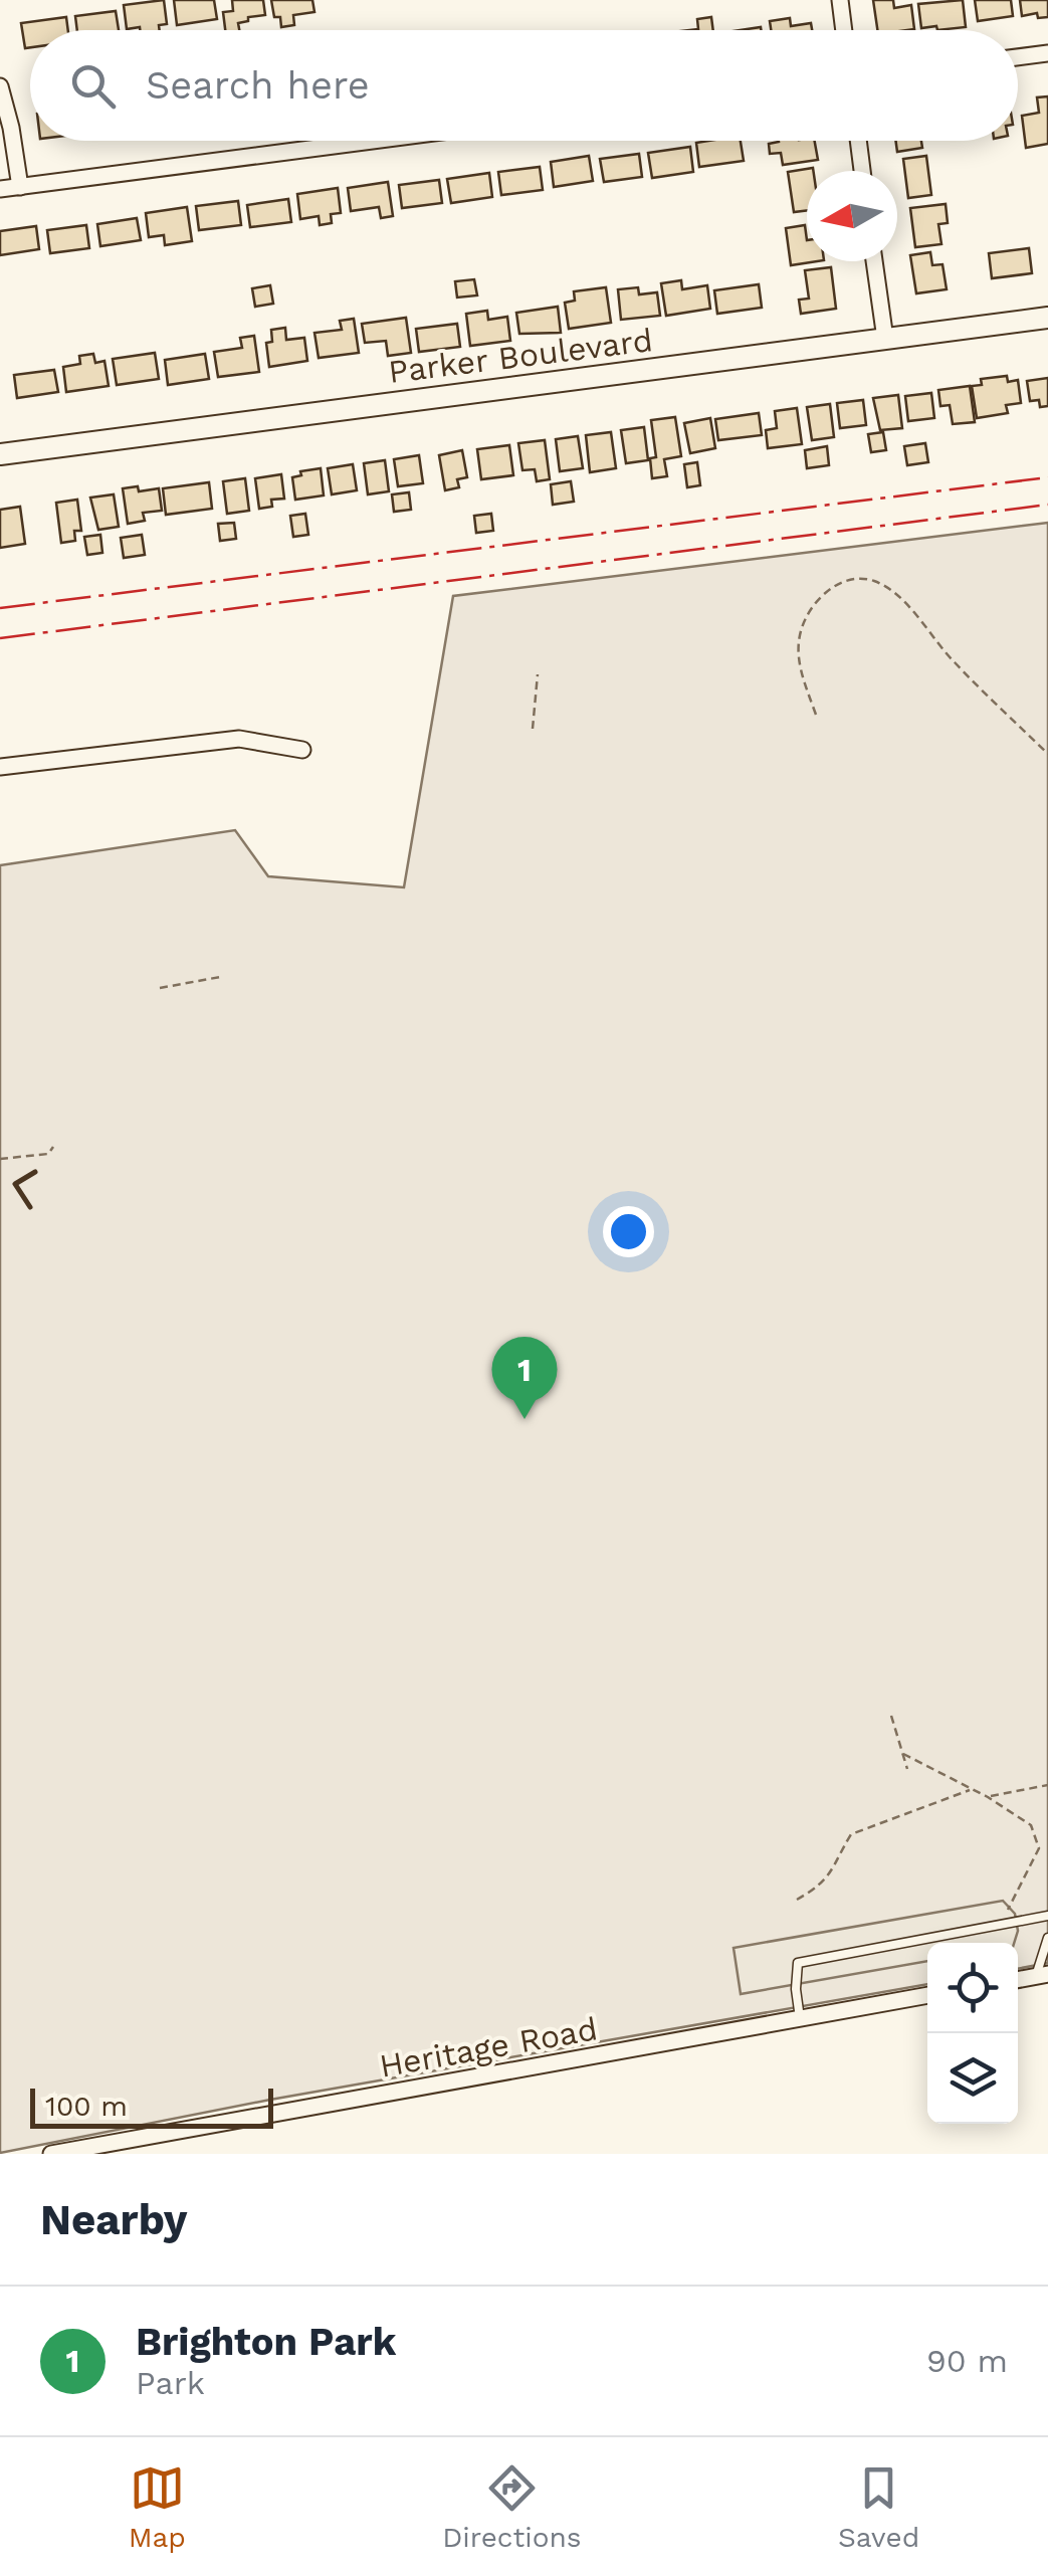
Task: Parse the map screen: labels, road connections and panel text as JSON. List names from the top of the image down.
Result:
{
  "streets": {
    "street": ["Parker Boulevard", "Heritage Road"]
  },
  "scale_bar": "100 m",
  "north": "left",
  "page": {
    "search": "Search here",
    "pins": "1",
    "scale": "100 m",
    "heading": "Nearby",
    "list": [
      {
        "mark": "1",
        "name": "Brighton Park",
        "note": "Park",
        "value": "90 m"
      }
    ],
    "nav": ["Map", "Directions", "Saved"]
  }
}
